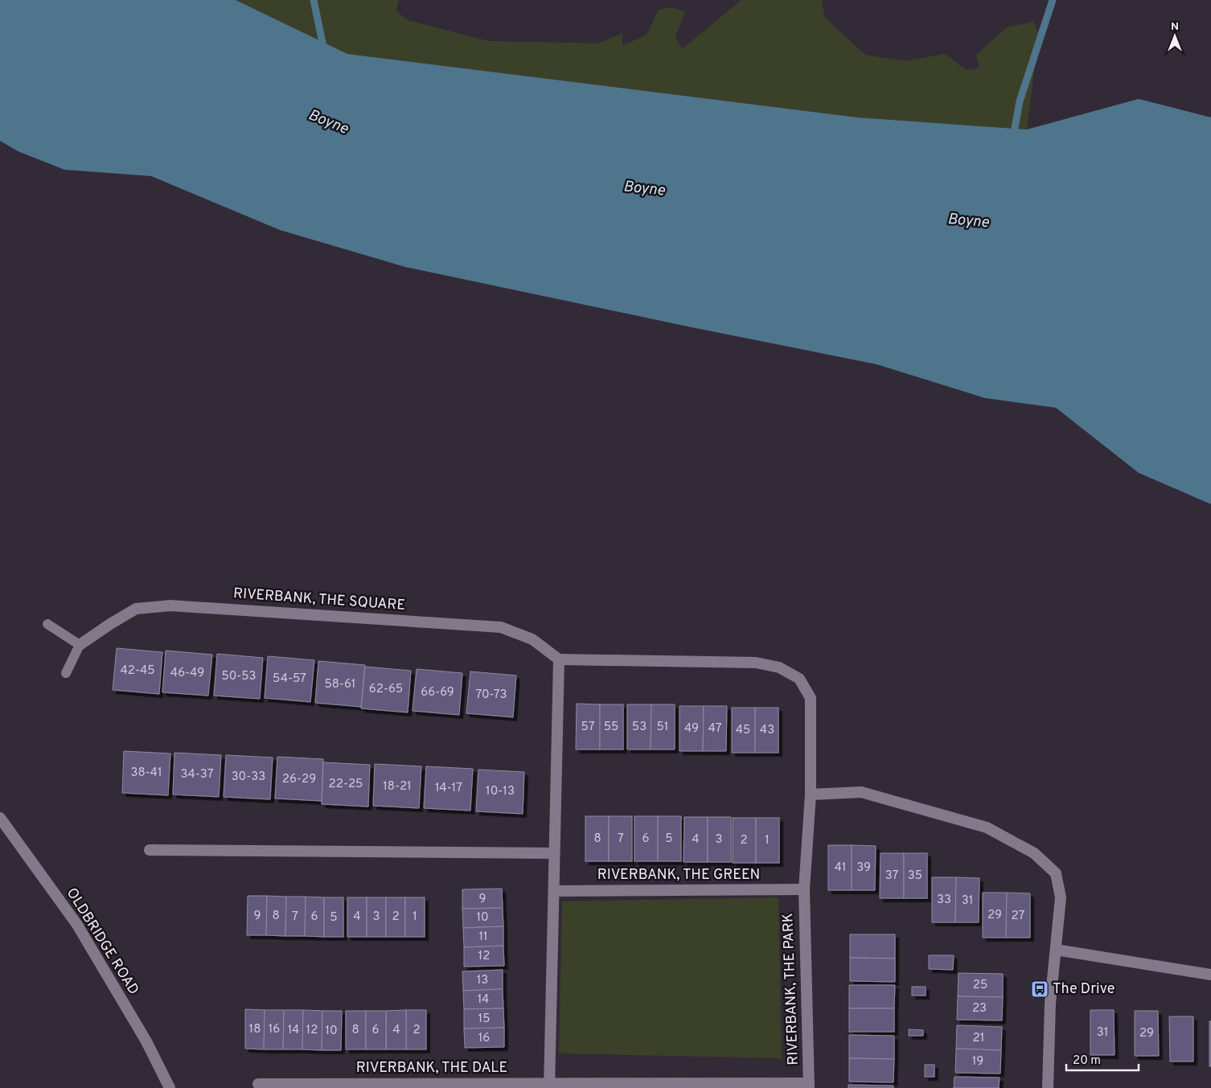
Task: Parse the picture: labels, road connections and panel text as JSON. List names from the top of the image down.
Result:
{
  "streets": {
    "street": [
      "RIVERBANK, THE SQUARE",
      "RIVERBANK, THE GREEN",
      "OLDBRIDGE ROAD",
      "RIVERBANK, THE PARK",
      "RIVERBANK, THE DALE"
    ]
  },
  "crossings": [
    ["RIVERBANK, THE SQUARE", "RIVERBANK, THE PARK"],
    ["RIVERBANK, THE GREEN", "RIVERBANK, THE PARK"],
    ["RIVERBANK, THE PARK", "RIVERBANK, THE DALE"]
  ],
  "water": ["Boyne"],
  "places": {
    "bus stop": ["The Drive"]
  },
  "house_numbers": [
    "42-45",
    "46-49",
    "50-53",
    "54-57",
    "58-61",
    "62-65",
    "66-69",
    "70-73",
    "57",
    "55",
    "53",
    "51",
    "49",
    "47",
    "45",
    "43",
    "38-41",
    "34-37",
    "30-33",
    "26-29",
    "22-25",
    "18-21",
    "14-17",
    "10-13",
    "8",
    "7",
    "6",
    "5",
    "4",
    "3",
    "2",
    "1",
    "41",
    "39",
    "37",
    "35",
    "9",
    "33",
    "31",
    "29",
    "9",
    "8",
    "27",
    "7",
    "6",
    "4",
    "3",
    "2",
    "1",
    "5",
    "10",
    "11",
    "12",
    "13",
    "25",
    "14",
    "23",
    "15",
    "18",
    "16",
    "14",
    "12",
    "8",
    "6",
    "4",
    "2",
    "10",
    "31",
    "29",
    "16",
    "21",
    "19"
  ],
  "scale_bar": "20 m",
  "north": "top"
}
